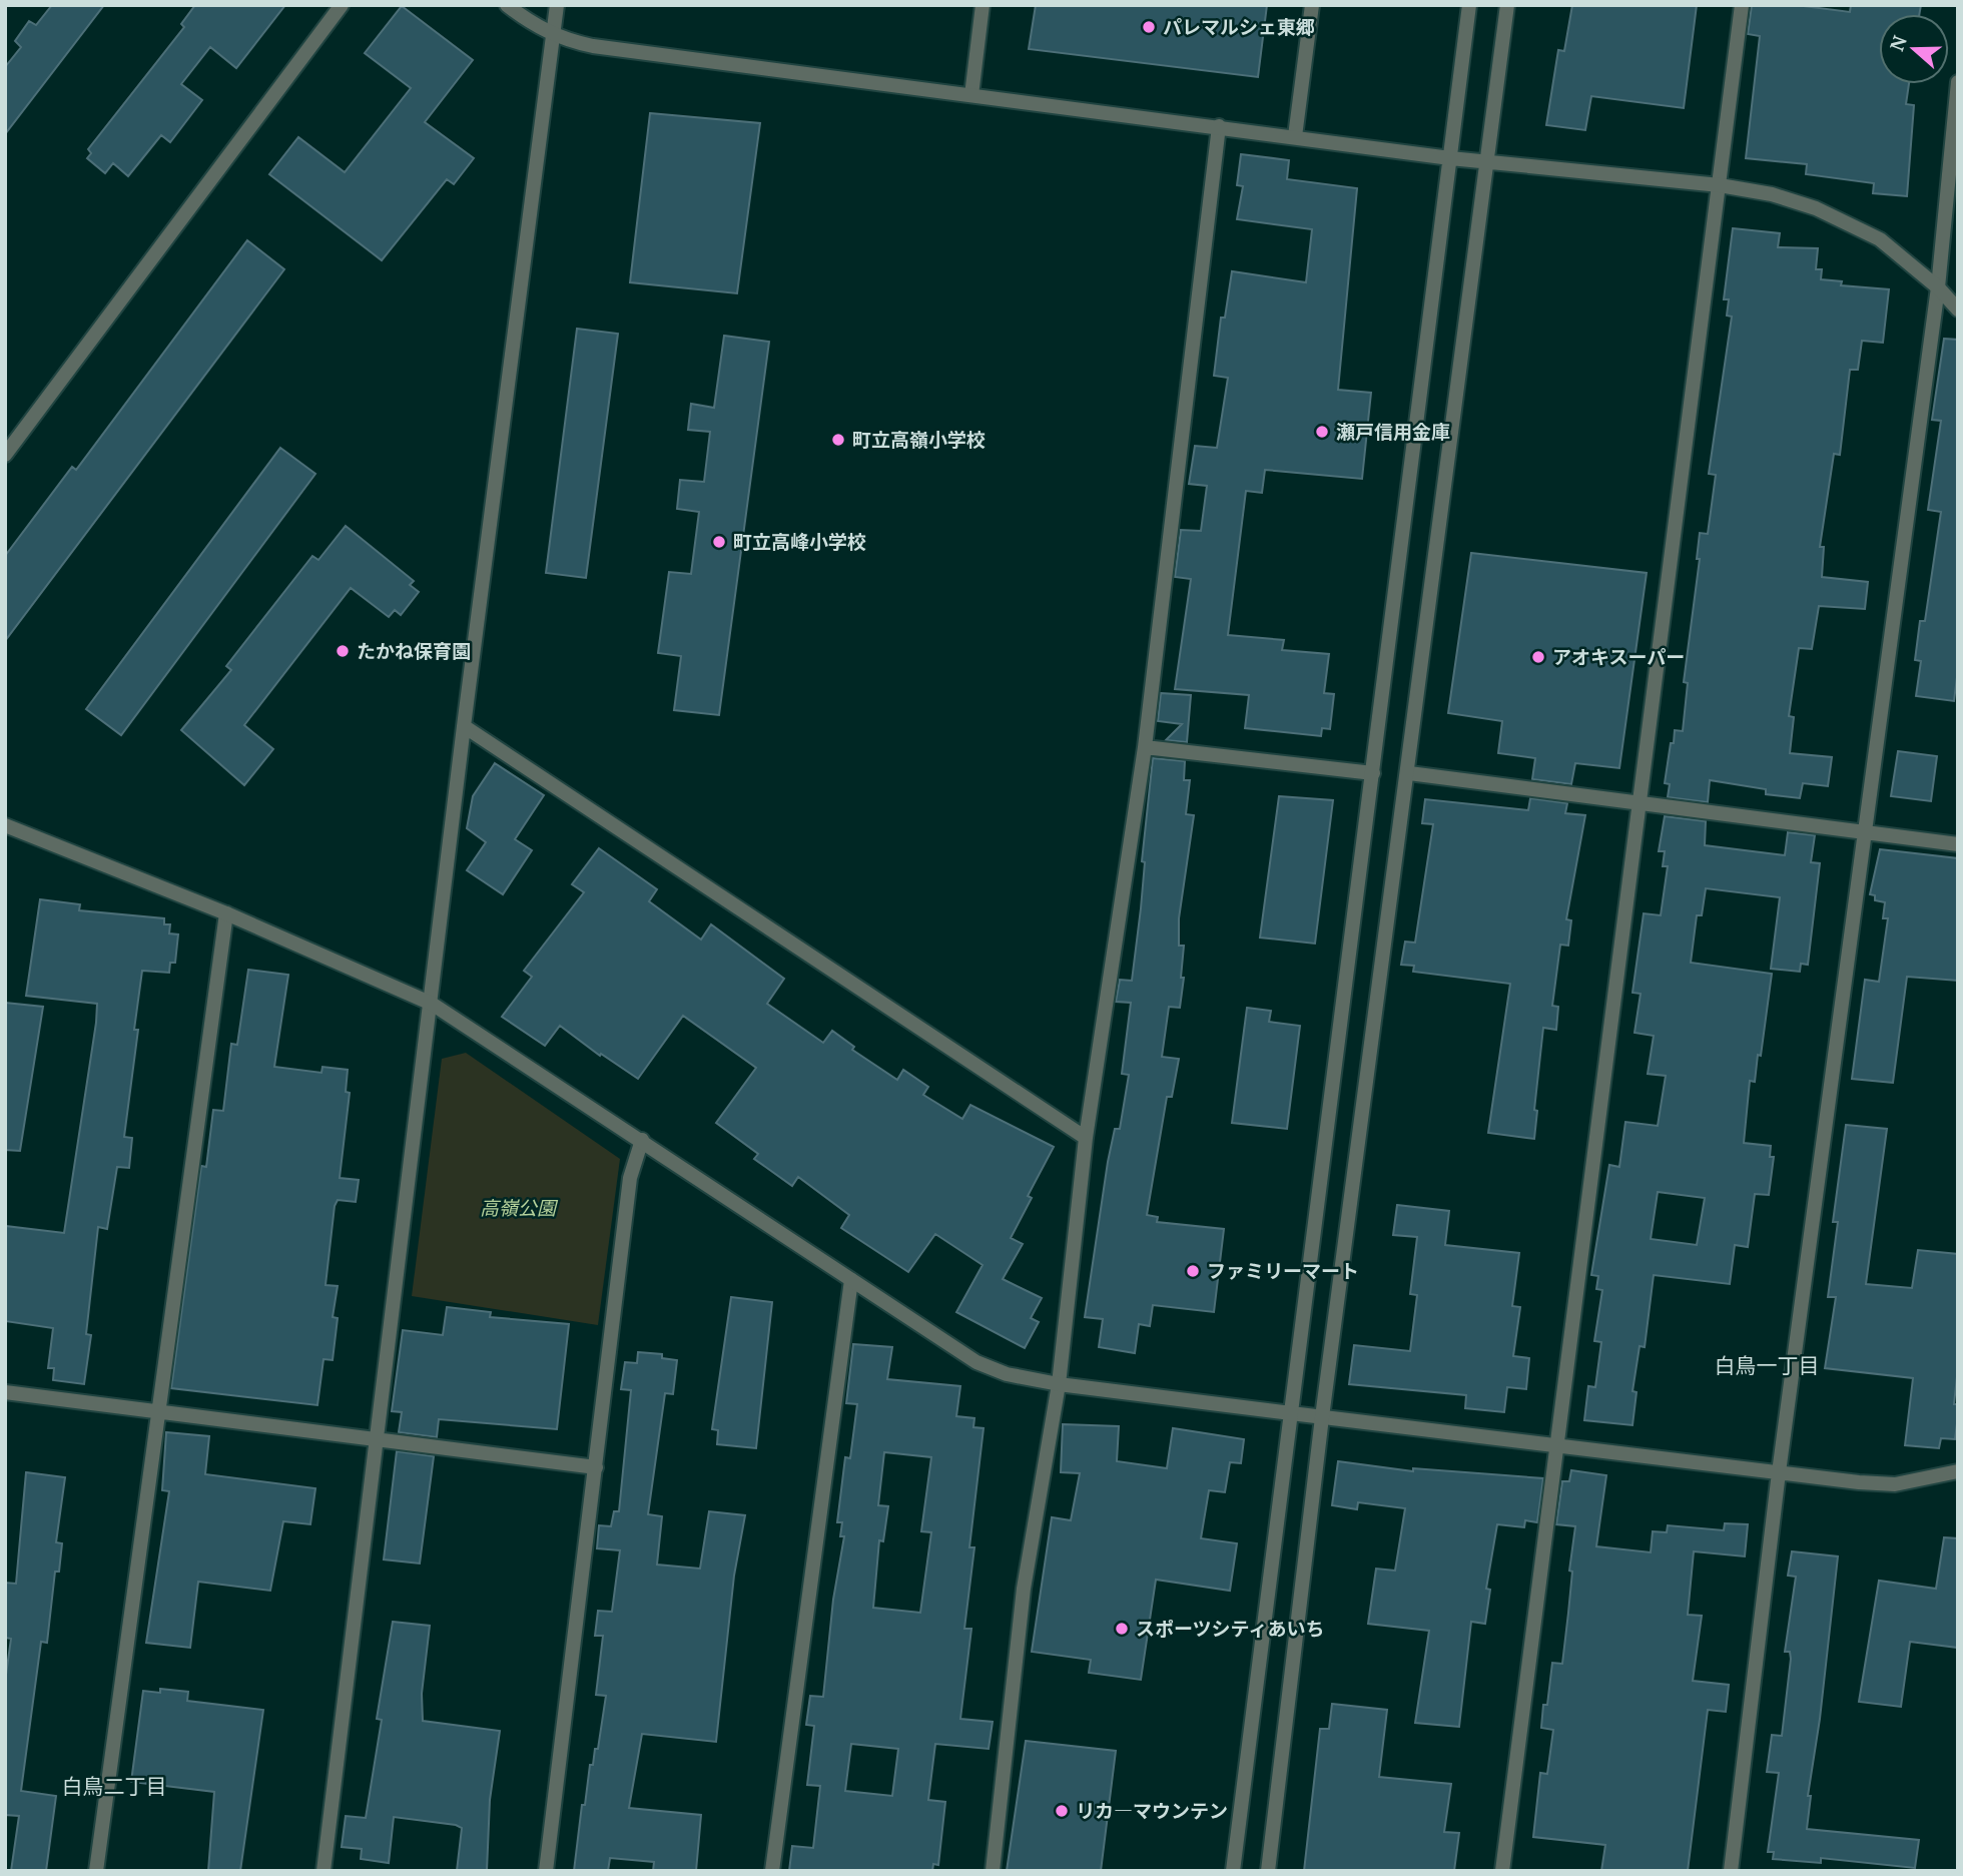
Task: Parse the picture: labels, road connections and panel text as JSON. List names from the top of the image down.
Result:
{
  "districts": ["白鳥一丁目", "白鳥二丁目"],
  "parks": ["高嶺公園"],
  "places": [
    "パレマルシェ東郷",
    "瀬戸信用金庫",
    "町立高嶺小学校",
    "町立高峰小学校",
    "たかね保育園",
    "アオキスーパー",
    "ファミリーマート",
    "スポーツシティあいち",
    "リカ―マウンテン"
  ],
  "north": "left"
}
